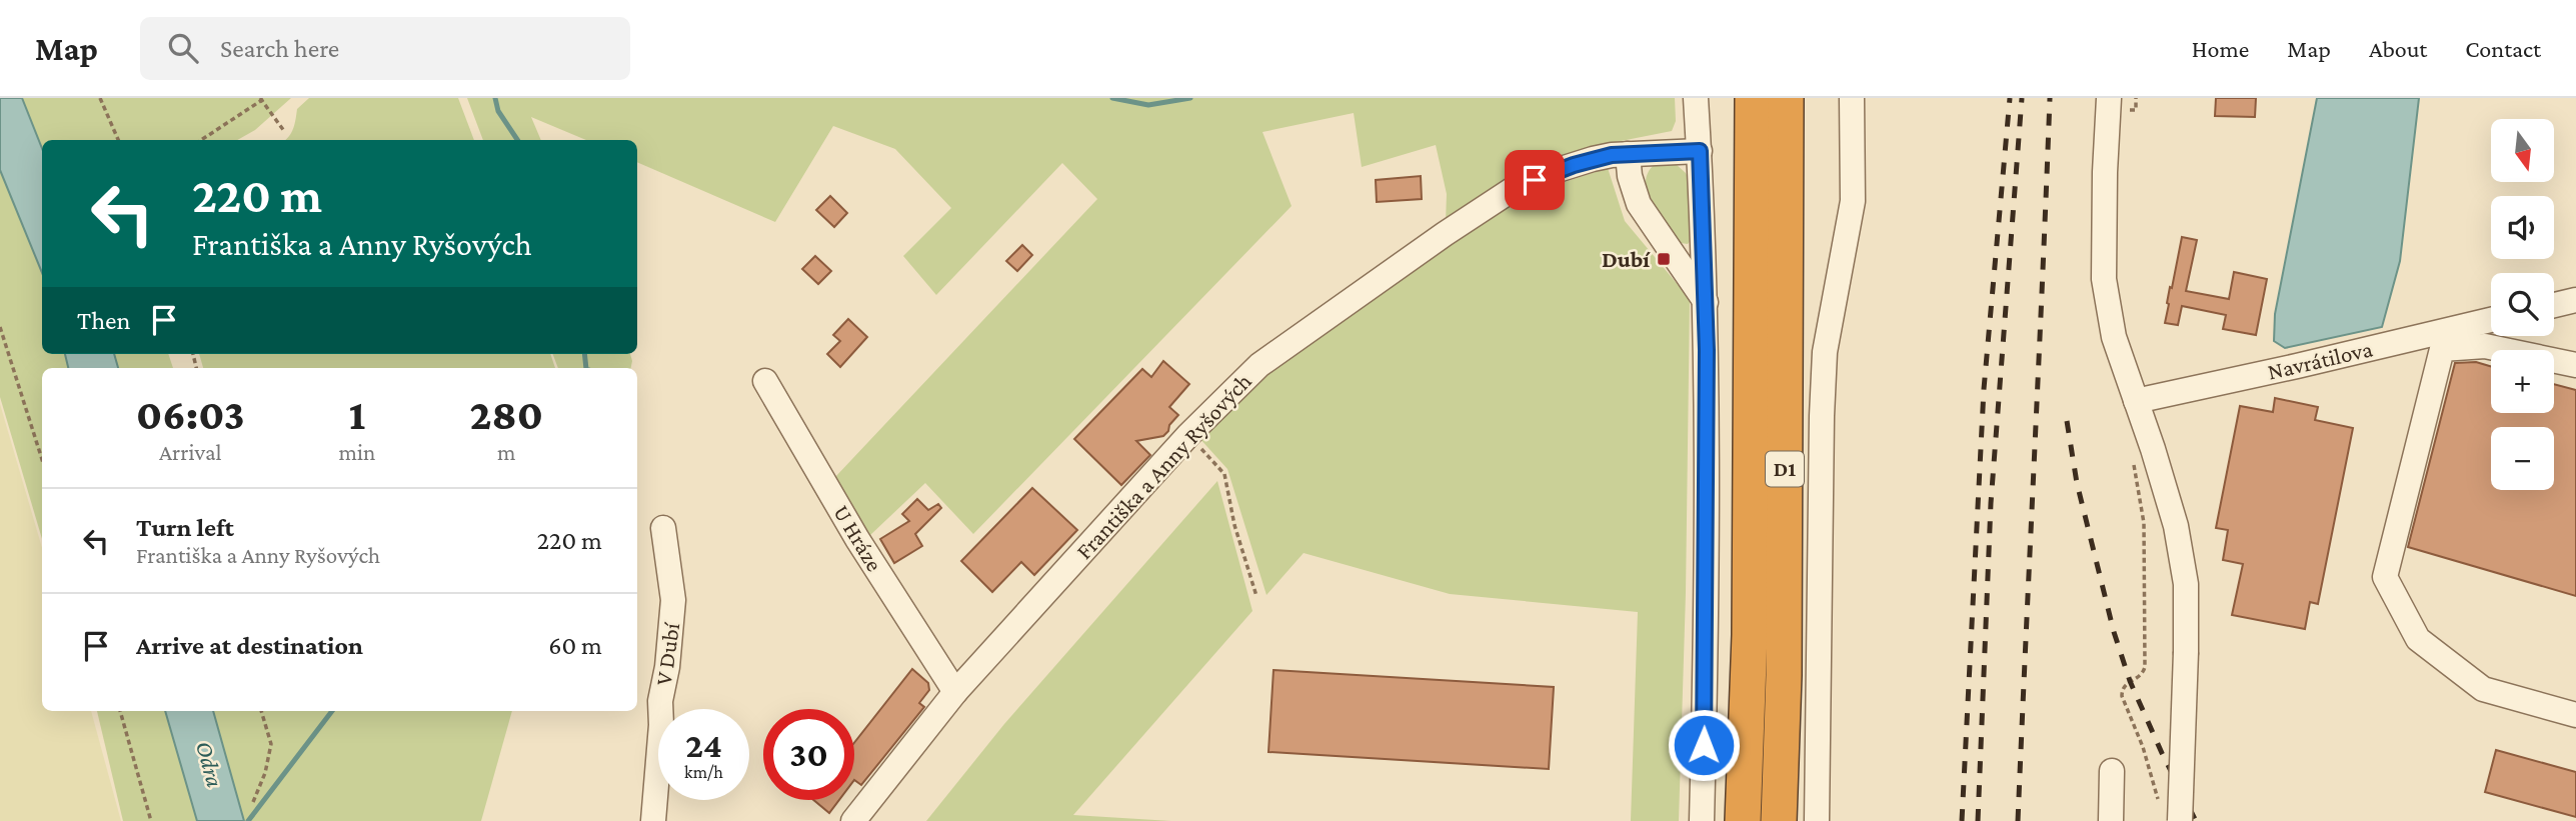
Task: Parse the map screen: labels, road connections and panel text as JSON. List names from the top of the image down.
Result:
{
  "streets": {
    "highway": ["D1"],
    "street": [
      "Navrátilova",
      "Františka a Anny Ryšových",
      "U Hráze",
      "V Dubí"
    ]
  },
  "crossings": [
    ["Františka a Anny Ryšových", "U Hráze"]
  ],
  "water": ["Odra"],
  "places": {
    "transit": ["Dubí"]
  },
  "north": "bottom",
  "page": {
    "header": "Map",
    "search": "Search here",
    "nav": [
      "Home",
      "Map",
      "About",
      "Contact"
    ],
    "map_buttons": ["+", "−"],
    "turn": ["220 m", "Františka a Anny Ryšových"],
    "then": "Then",
    "eta": [
      "06:03",
      "Arrival",
      "1",
      "min",
      "280",
      "m"
    ],
    "list": [
      {
        "name": "Turn left",
        "note": "Františka a Anny Ryšových",
        "value": "220 m"
      },
      {
        "name": "Arrive at destination",
        "value": "60 m"
      }
    ],
    "speed": "24 km/h",
    "limit": "30"
  }
}
